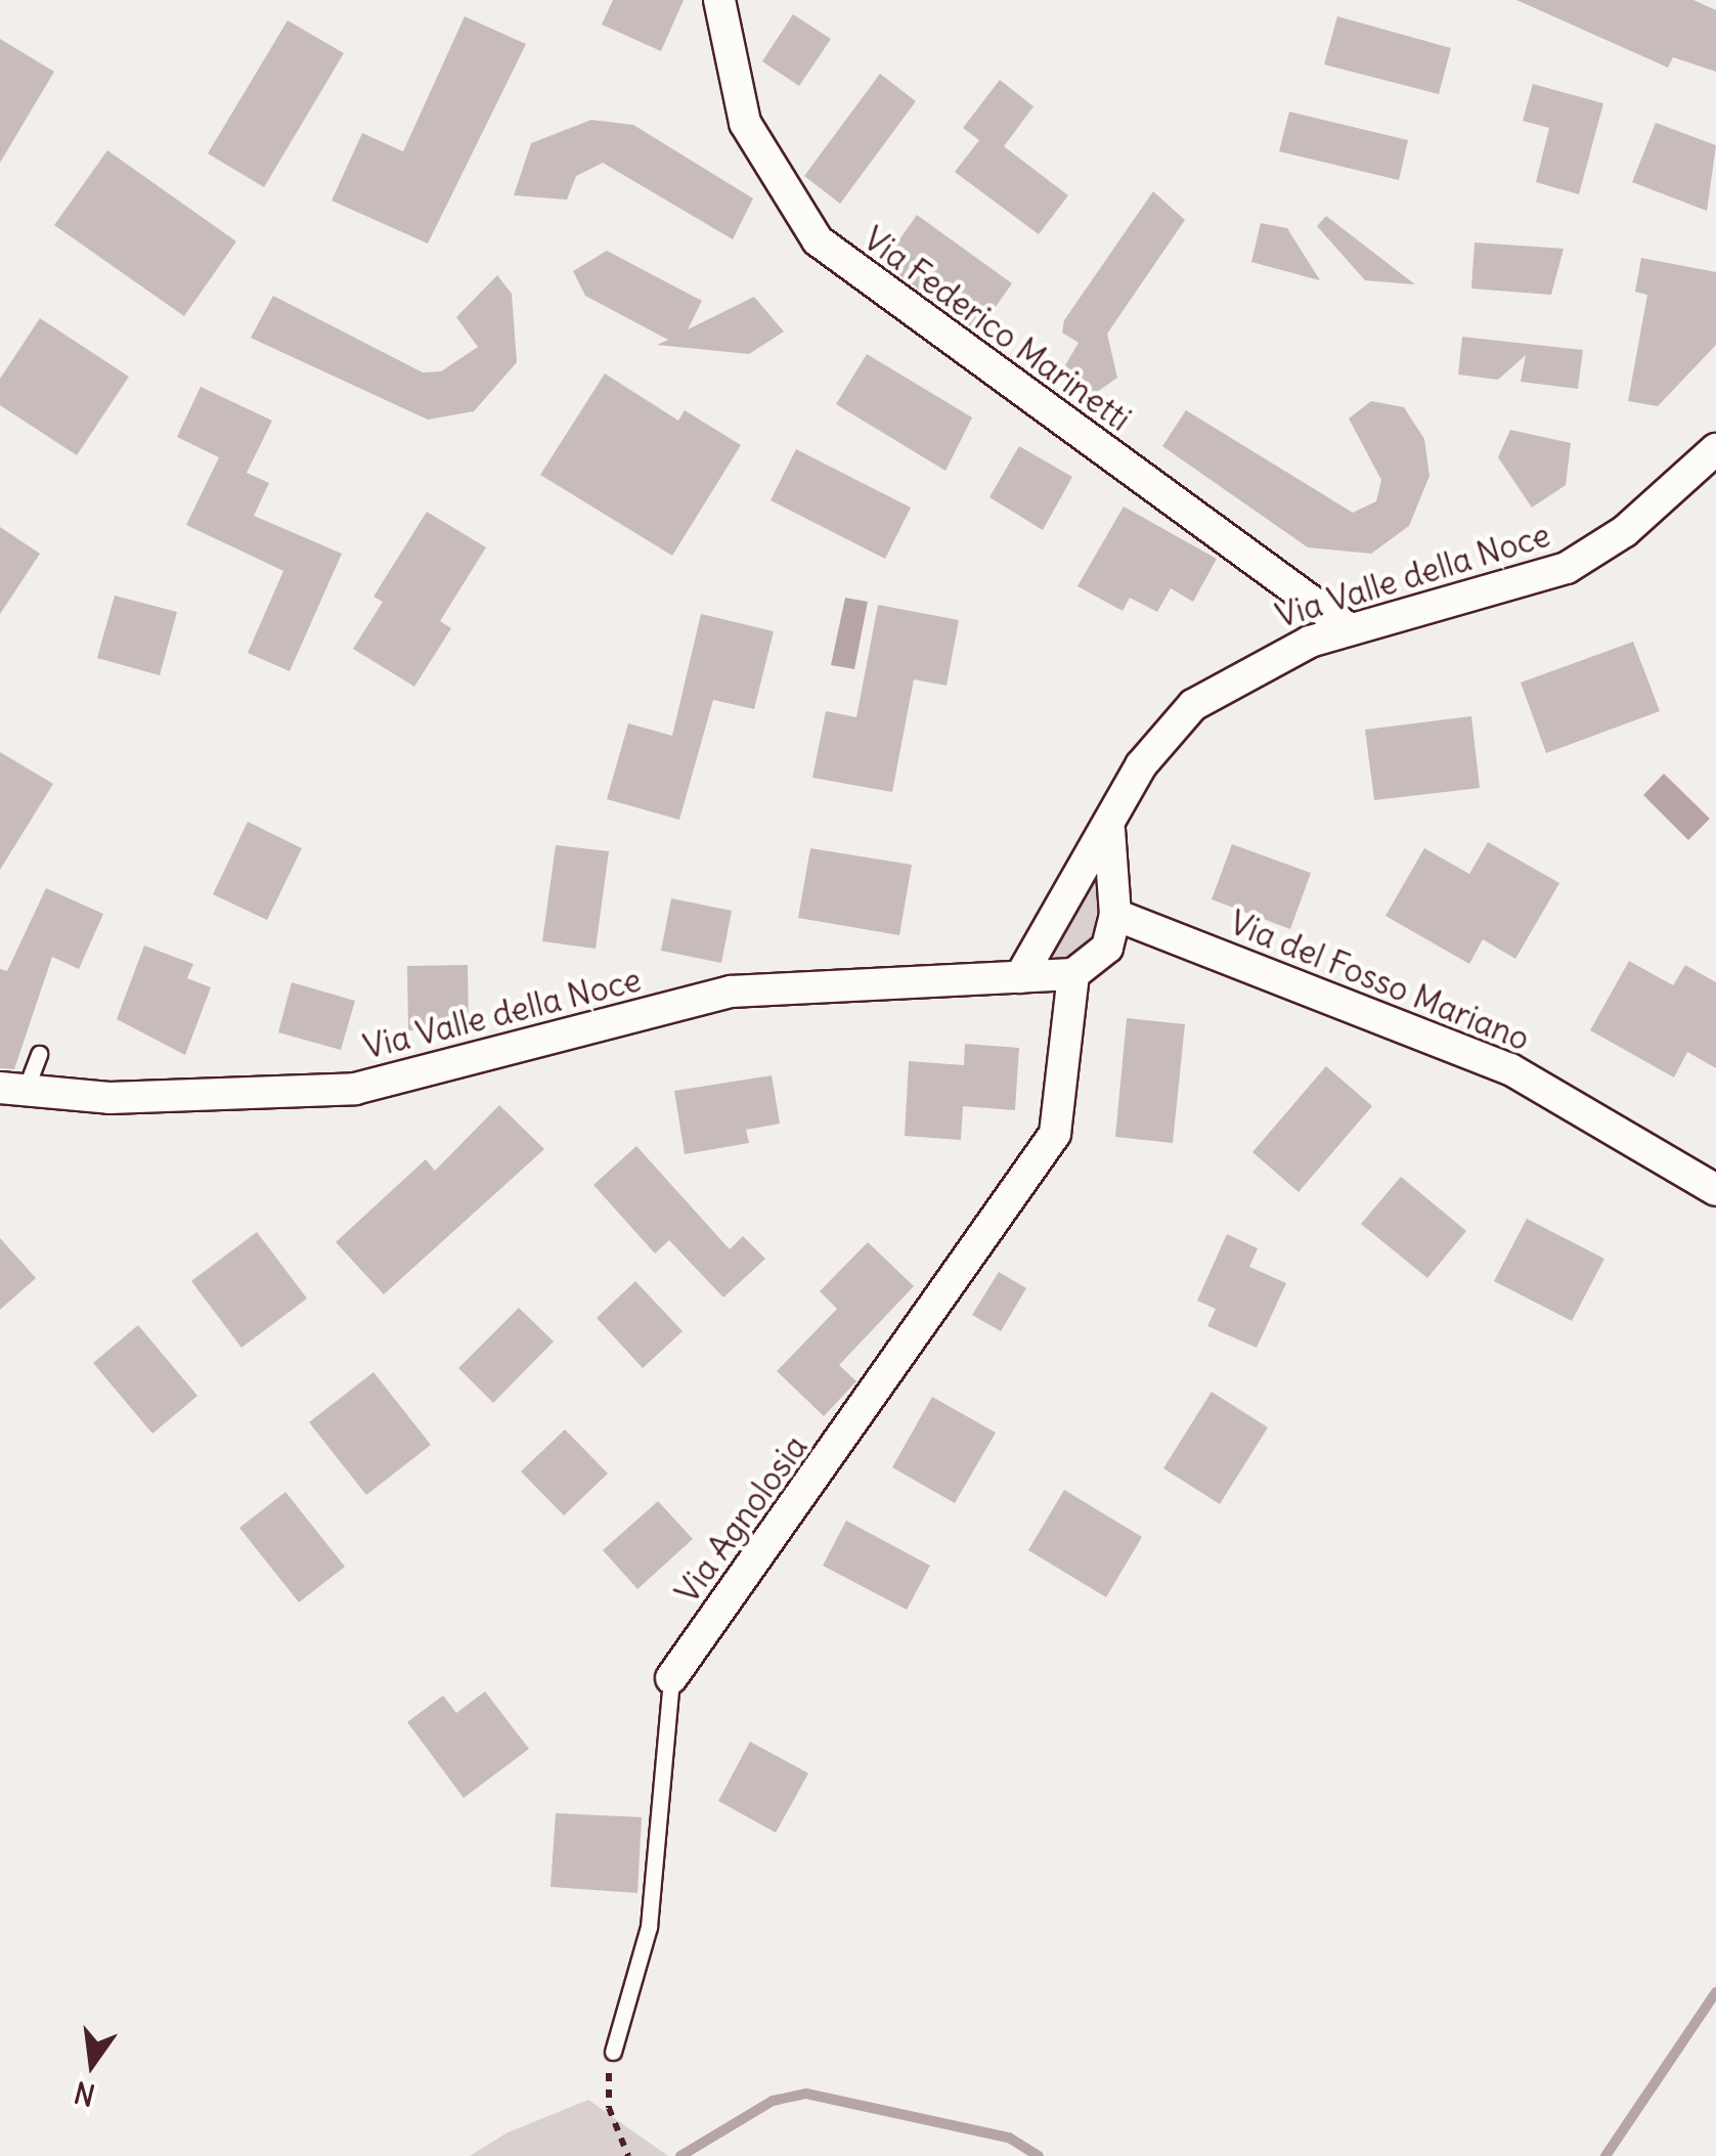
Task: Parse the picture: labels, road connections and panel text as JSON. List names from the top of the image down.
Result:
{
  "streets": {
    "street": [
      "Via Federico Marinetti",
      "Via Valle della Noce",
      "Via del Fosso Mariano",
      "Via Agnolosia"
    ]
  },
  "crossings": [
    ["Via Federico Marinetti", "Via Valle della Noce"],
    ["Via Valle della Noce", "Via del Fosso Mariano"],
    ["Via Valle della Noce", "Via Agnolosia"]
  ],
  "north": "bottom"
}
